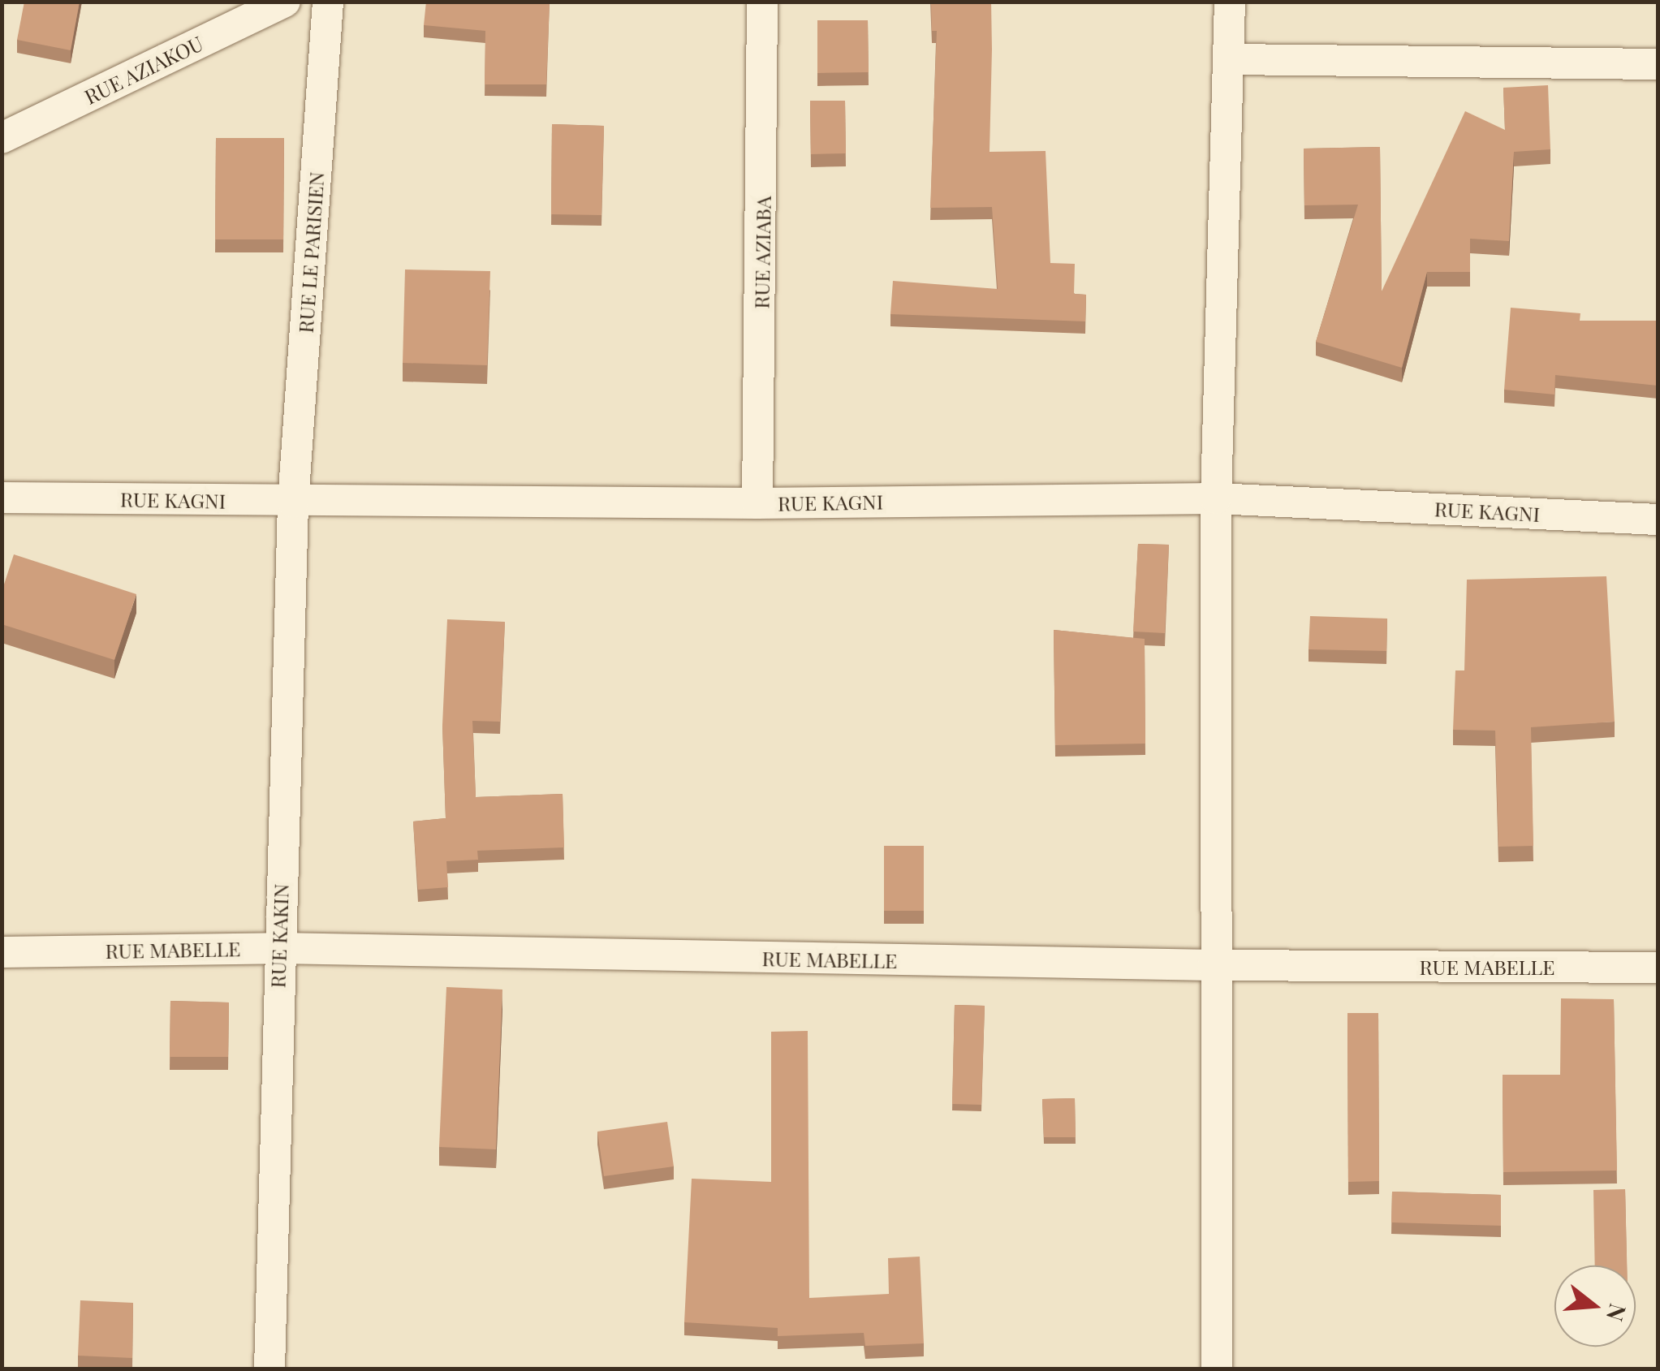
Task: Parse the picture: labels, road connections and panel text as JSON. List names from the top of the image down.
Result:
{
  "streets": {
    "street": [
      "RUE AZIAKOU",
      "RUE LE PARISIEN",
      "RUE AZIABA",
      "RUE KAGNI",
      "RUE KAKIN",
      "RUE MABELLE"
    ]
  },
  "crossings": [
    ["RUE LE PARISIEN", "RUE KAGNI"],
    ["RUE LE PARISIEN", "RUE KAKIN"],
    ["RUE AZIABA", "RUE KAGNI"],
    ["RUE KAGNI", "RUE KAKIN"],
    ["RUE KAKIN", "RUE MABELLE"]
  ],
  "north": "right"
}
